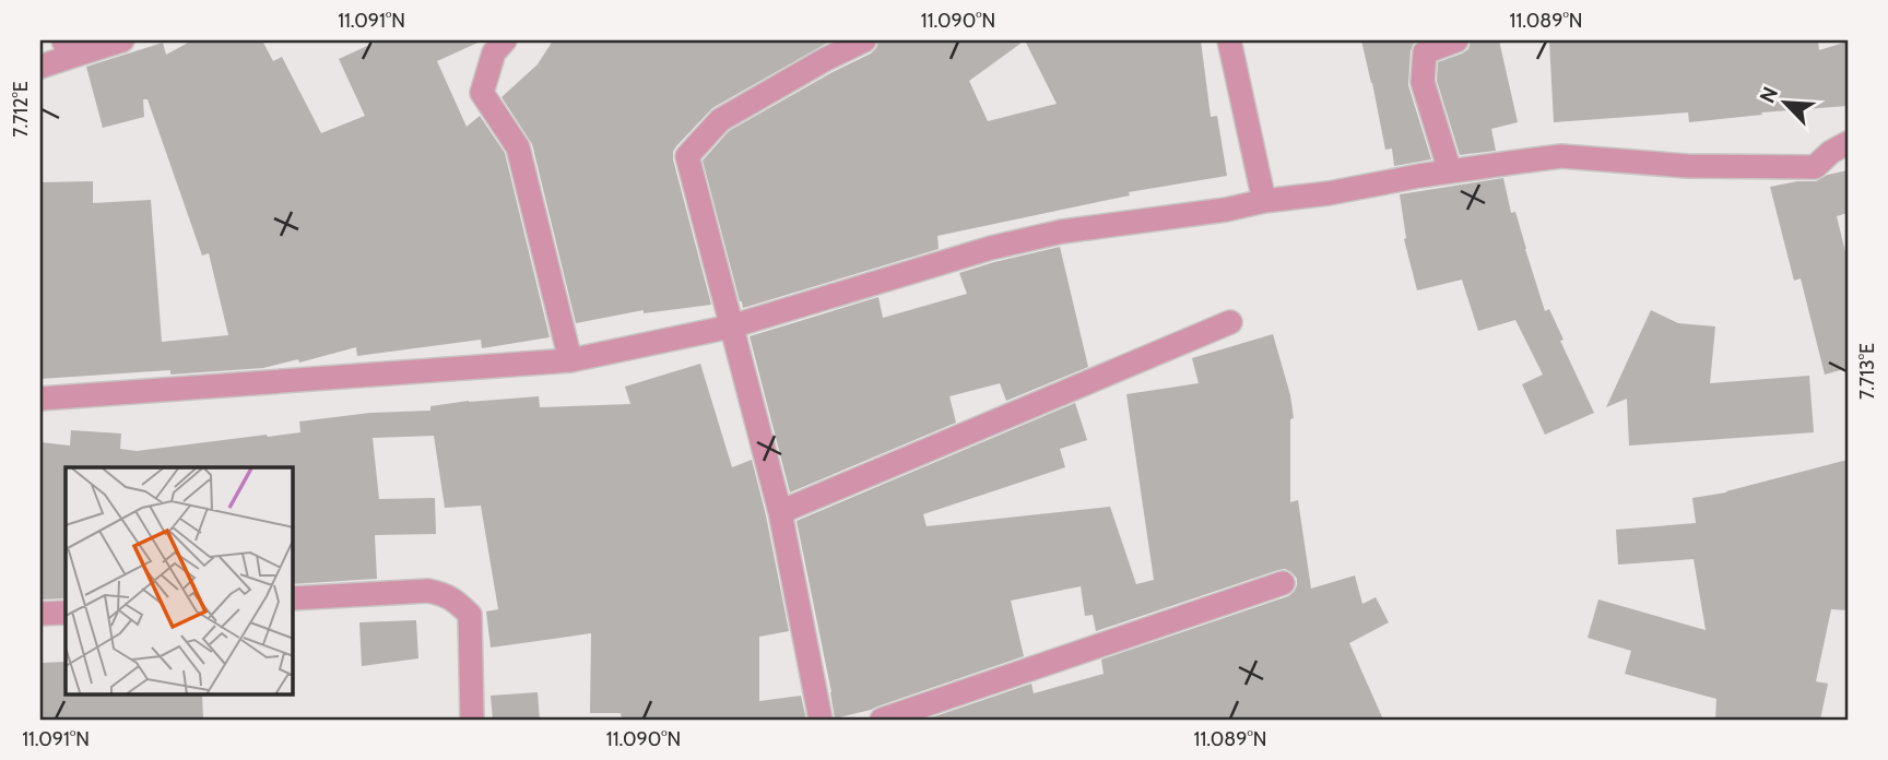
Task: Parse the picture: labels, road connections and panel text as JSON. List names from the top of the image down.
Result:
{
  "north": "top left",
  "coordinates": [
    "11.091°N",
    "11.090°N",
    "11.089°N",
    "7.712°E",
    "7.713°E"
  ]
}
